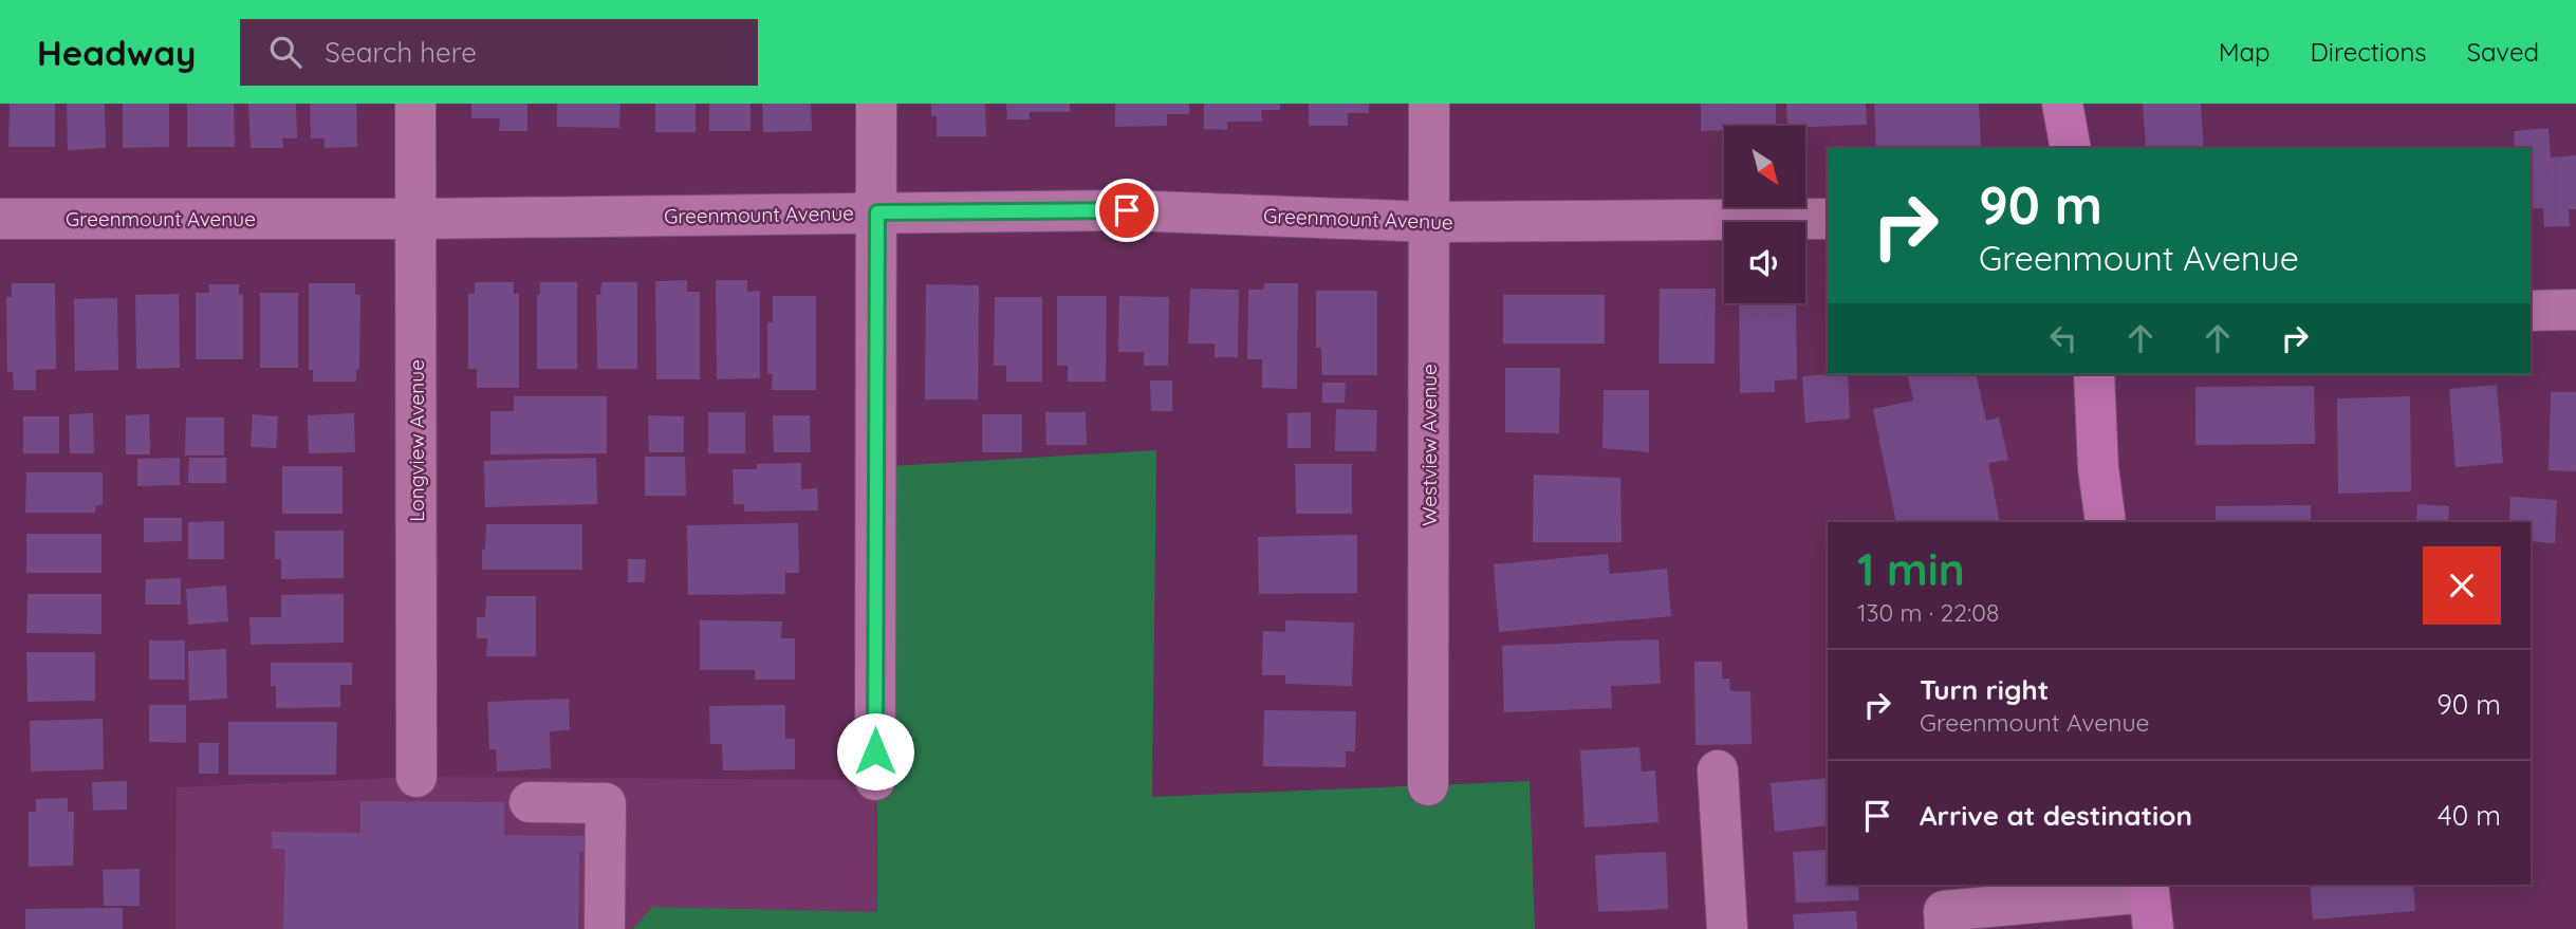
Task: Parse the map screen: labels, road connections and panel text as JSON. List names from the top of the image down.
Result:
{
  "streets": {
    "street": ["Greenmount Avenue", "Longview Avenue", "Westview Avenue"]
  },
  "crossings": [
    ["Greenmount Avenue", "Longview Avenue"],
    ["Greenmount Avenue", "Westview Avenue"]
  ],
  "north": "bottom right",
  "page": {
    "header": "Headway",
    "search": "Search here",
    "nav": ["Map", "Directions", "Saved"],
    "turn": ["90 m", "Greenmount Avenue"],
    "heading": ["1 min", "130 m · 22:08"],
    "list": [
      {
        "name": "Turn right",
        "note": "Greenmount Avenue",
        "value": "90 m"
      },
      {
        "name": "Arrive at destination",
        "value": "40 m"
      }
    ]
  }
}
